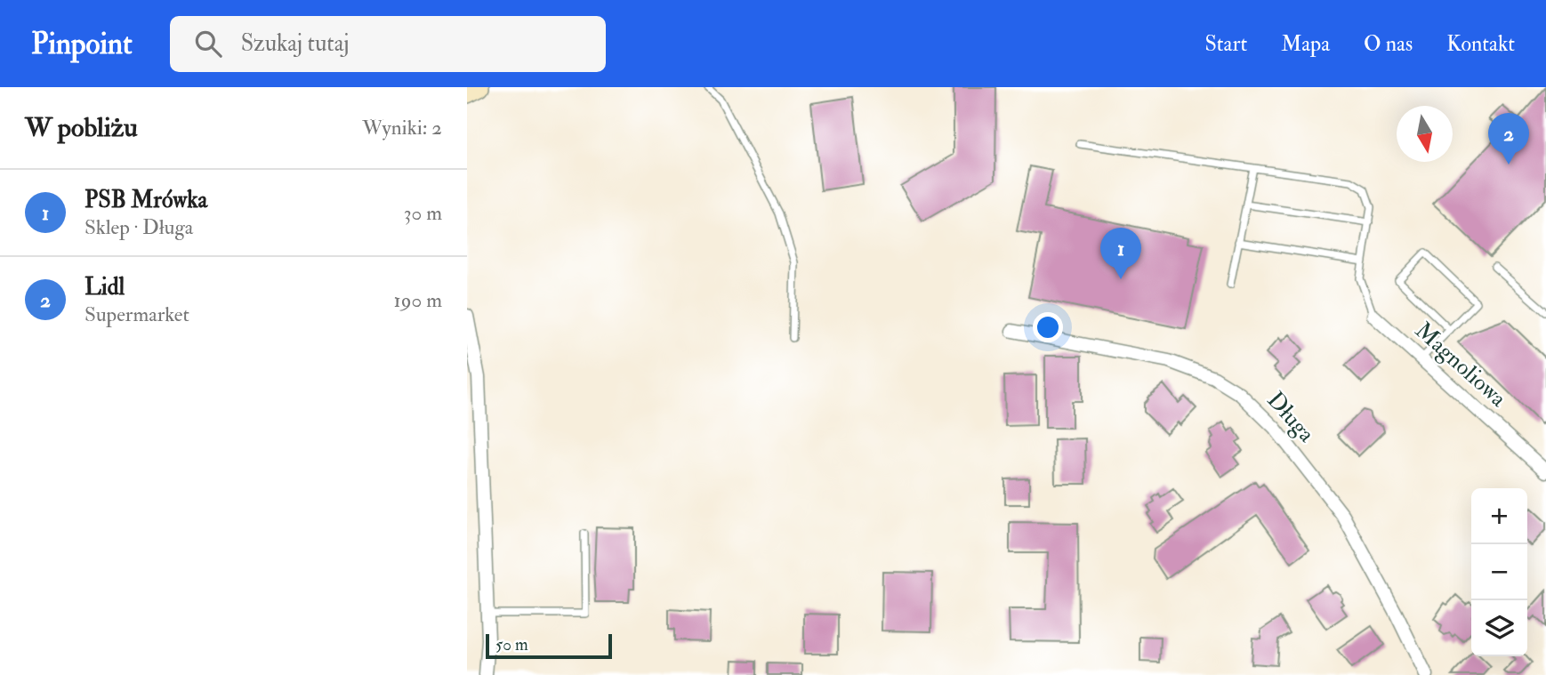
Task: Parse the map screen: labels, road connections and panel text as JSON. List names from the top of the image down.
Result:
{
  "streets": {
    "street": ["Magnoliowa", "Długa"]
  },
  "scale_bar": "50 m",
  "north": "bottom",
  "page": {
    "header": "Pinpoint",
    "search": "Szukaj tutaj",
    "nav": [
      "Start",
      "Mapa",
      "O nas",
      "Kontakt"
    ],
    "heading": ["W pobliżu", "Wyniki: 2"],
    "pins": ["2", "1"],
    "list": [
      {
        "mark": "1",
        "name": "PSB Mrówka",
        "note": "Sklep · Długa",
        "value": "30 m"
      },
      {
        "mark": "2",
        "name": "Lidl",
        "note": "Supermarket",
        "value": "190 m"
      }
    ],
    "map_buttons": ["+", "−"],
    "scale": "50 m"
  }
}
